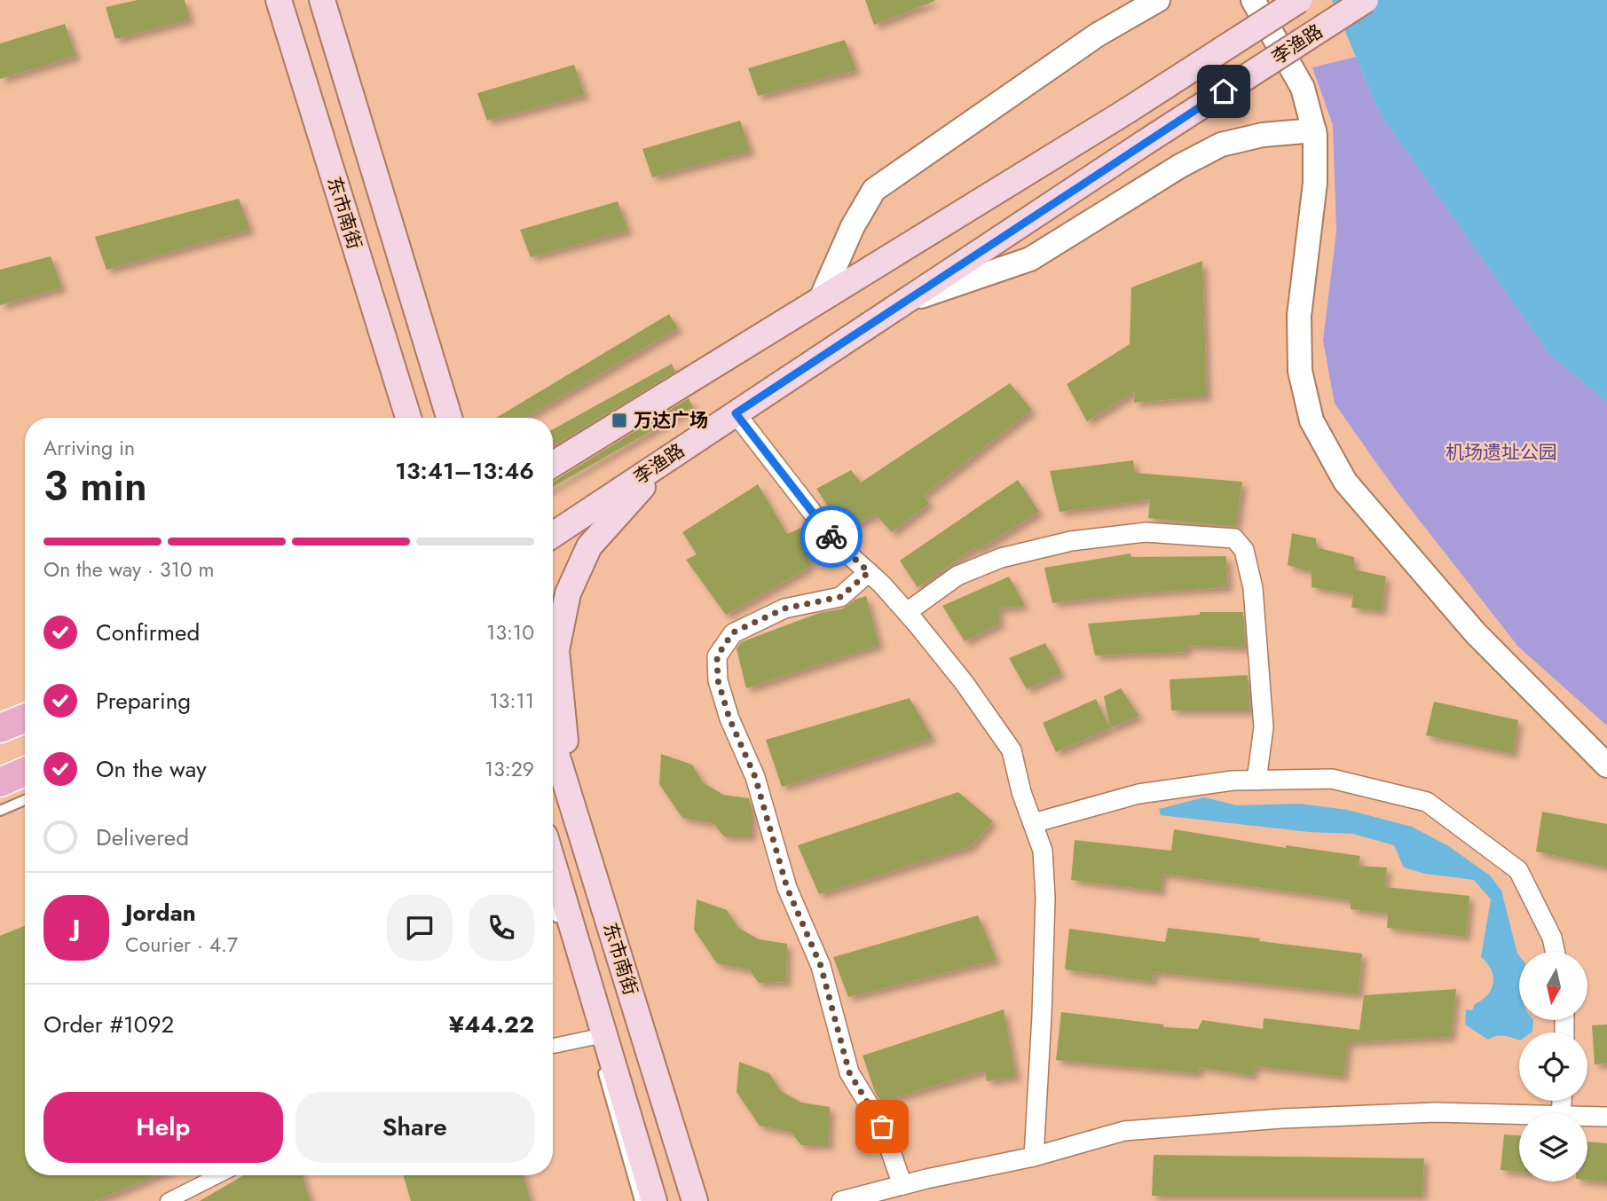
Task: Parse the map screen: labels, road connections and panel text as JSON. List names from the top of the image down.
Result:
{
  "streets": {
    "main road": ["李渔路", "东市南街"]
  },
  "parks": ["机场遗址公园"],
  "places": {
    "transit": ["万达广场"]
  },
  "north": "bottom",
  "page": {
    "heading": ["3 min", "Arriving in", "13:41–13:46"],
    "panel": [
      "Jordan",
      "Courier · 4.7",
      "Order #1092",
      "¥44.22"
    ],
    "bar": "On the way · 310 m",
    "list": [
      ["Confirmed", "13:10"],
      ["Preparing", "13:11"],
      ["On the way", "13:29"],
      "Delivered"
    ],
    "round": "J",
    "buttons": ["Help", "Share"]
  }
}
